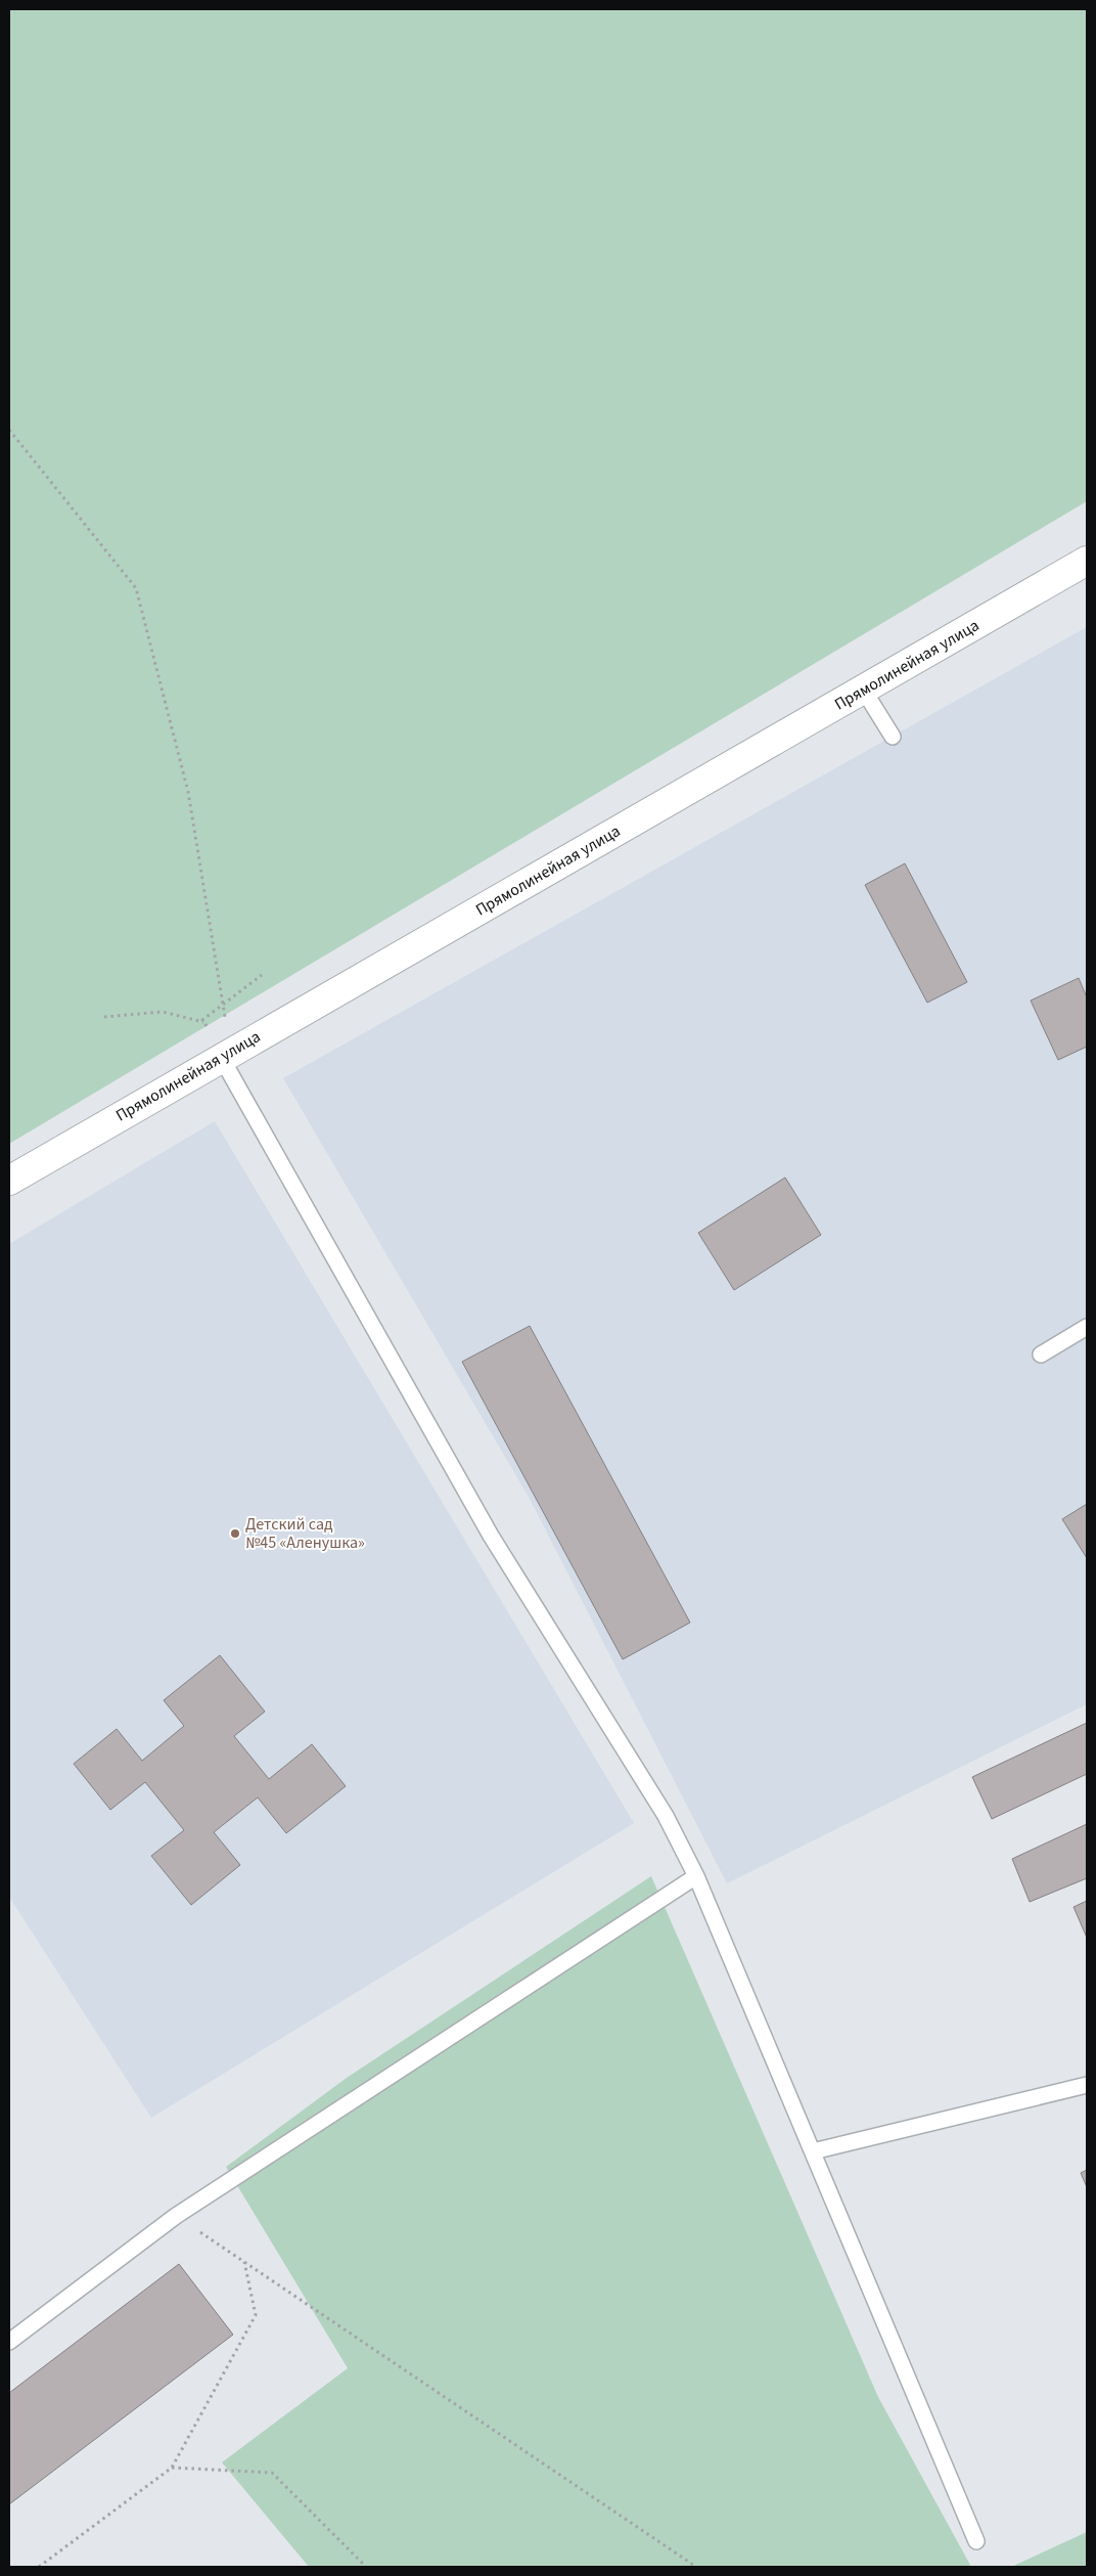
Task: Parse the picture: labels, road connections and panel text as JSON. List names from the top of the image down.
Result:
{
  "streets": {
    "street": ["Прямолинейная улица"]
  },
  "places": ["Детский сад №45 «Аленушка»"]
}
